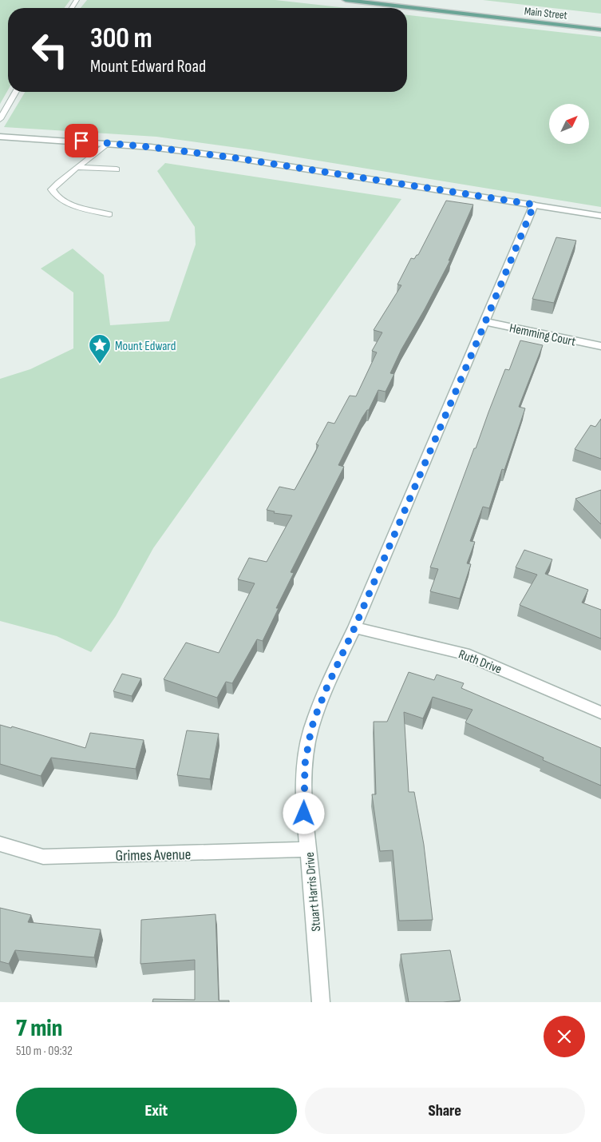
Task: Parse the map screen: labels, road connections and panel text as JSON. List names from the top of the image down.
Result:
{
  "streets": {
    "main road": ["Main Street"],
    "street": [
      "Hemming Court",
      "Ruth Drive",
      "Grimes Avenue",
      "Stuart Harris Drive"
    ]
  },
  "crossings": [
    ["Hemming Court", "Stuart Harris Drive"],
    ["Ruth Drive", "Stuart Harris Drive"],
    ["Grimes Avenue", "Stuart Harris Drive"]
  ],
  "places": {
    "place": ["Mount Edward"]
  },
  "north": "top right",
  "page": {
    "turn": ["300 m", "Mount Edward Road"],
    "heading": ["7 min", "510 m · 09:32"],
    "buttons": ["Exit", "Share"]
  }
}
